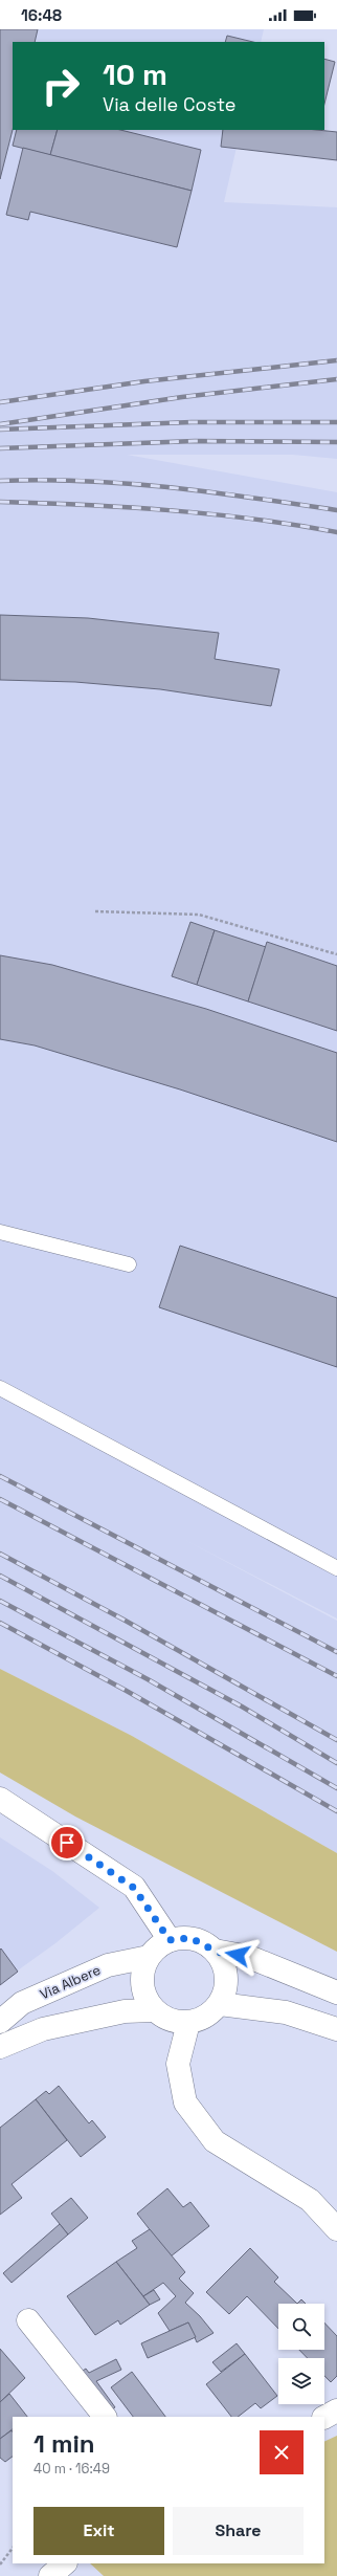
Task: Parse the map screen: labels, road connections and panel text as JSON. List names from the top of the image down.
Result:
{
  "streets": {
    "street": ["Via Albere"]
  },
  "page": {
    "status": "16:48",
    "turn": ["10 m", "Via delle Coste"],
    "heading": ["1 min", "40 m · 16:49"],
    "buttons": ["Exit", "Share"]
  }
}
